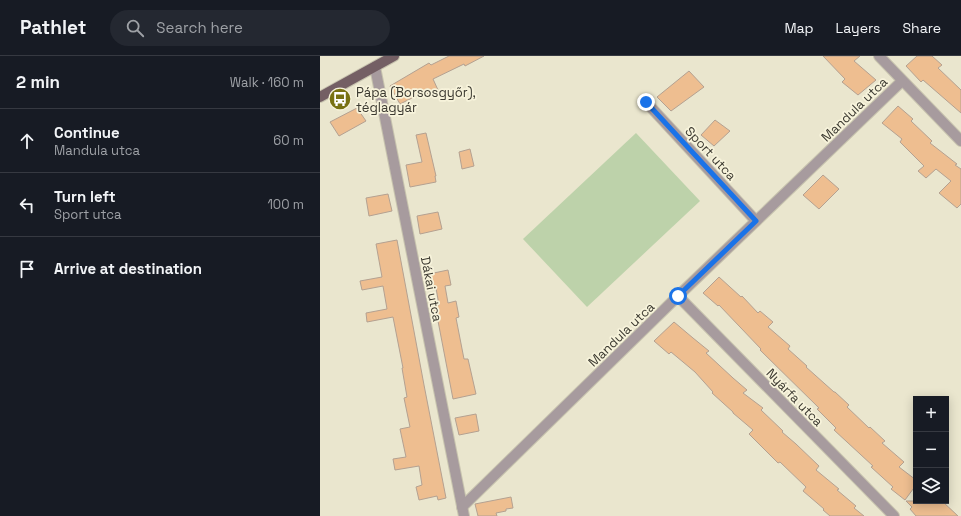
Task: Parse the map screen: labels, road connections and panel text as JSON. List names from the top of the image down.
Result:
{
  "streets": {
    "street": [
      "Mandula utca",
      "Sport utca",
      "Dákai utca",
      "Nyárfa utca"
    ]
  },
  "crossings": [
    ["Mandula utca", "Sport utca"],
    ["Mandula utca", "Dákai utca"],
    ["Mandula utca", "Nyárfa utca"]
  ],
  "places": {
    "bus stop": ["Pápa (Borsosgyőr), téglagyár"]
  },
  "page": {
    "header": "Pathlet",
    "search": "Search here",
    "nav": ["Map", "Layers", "Share"],
    "heading": ["2 min", "Walk · 160 m"],
    "list": [
      ["Continue", "Mandula utca", "60 m"],
      ["Turn left", "Sport utca", "100 m"],
      "Arrive at destination"
    ],
    "map_buttons": ["+", "−"]
  }
}
